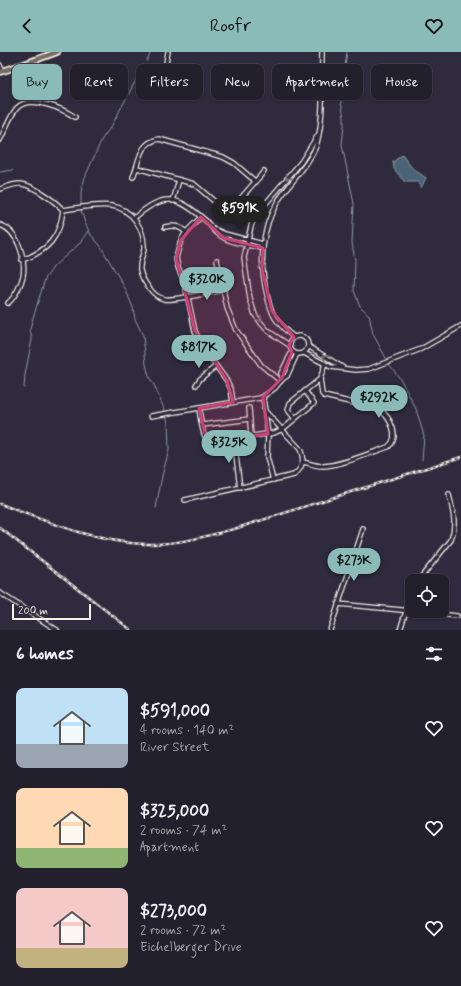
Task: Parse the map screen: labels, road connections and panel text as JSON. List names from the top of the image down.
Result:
{
  "scale_bar": "200 m",
  "page": {
    "header": "Roofr",
    "chip": [
      "Buy",
      "Rent",
      "Filters",
      "New",
      "Apartment",
      "House"
    ],
    "price": [
      "$591K",
      "$320K",
      "$817K",
      "$292K",
      "$325K",
      "$273K"
    ],
    "scale": "200 m",
    "heading": "6 homes",
    "list": [
      {
        "name": "$591,000",
        "note": "4 rooms · 140 m² · River Street"
      },
      {
        "name": "$325,000",
        "note": "2 rooms · 74 m² · Apartment"
      },
      {
        "name": "$273,000",
        "note": "2 rooms · 72 m² · Eichelberger Drive"
      }
    ]
  }
}
